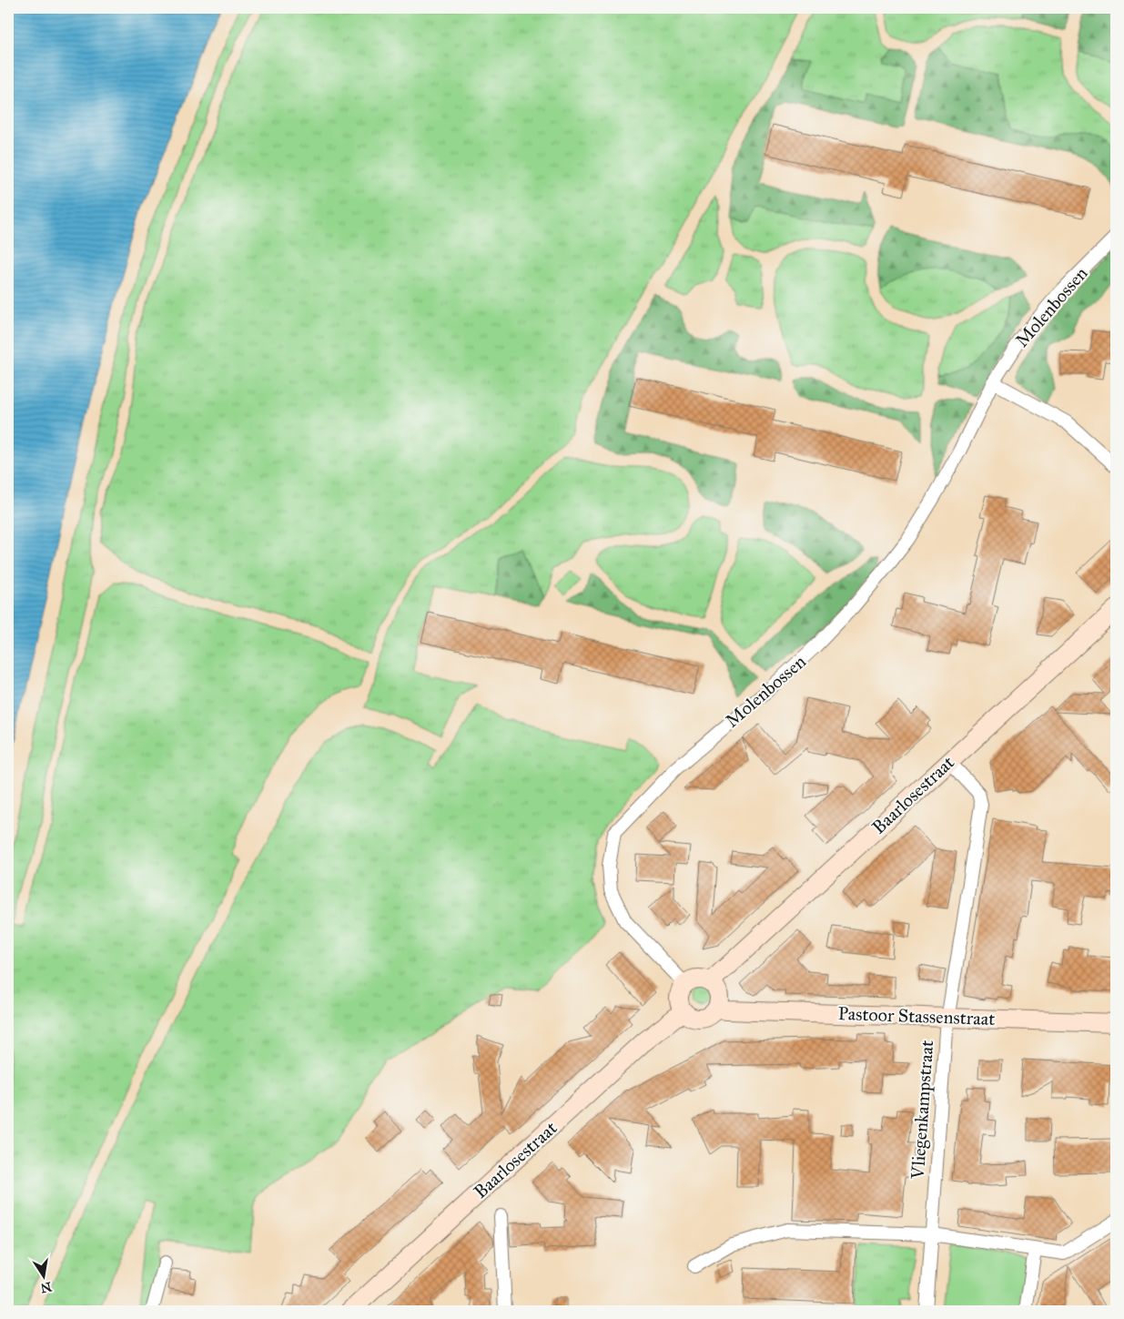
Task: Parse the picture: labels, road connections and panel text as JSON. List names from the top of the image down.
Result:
{
  "streets": {
    "street": [
      "Molenbossen",
      "Baarlosestraat",
      "Pastoor Stassenstraat",
      "Vliegenkampstraat"
    ]
  },
  "crossings": [
    ["Molenbossen", "Baarlosestraat"],
    ["Molenbossen", "Pastoor Stassenstraat"],
    ["Baarlosestraat", "Pastoor Stassenstraat"],
    ["Baarlosestraat", "Vliegenkampstraat"],
    ["Pastoor Stassenstraat", "Vliegenkampstraat"]
  ],
  "north": "bottom"
}
